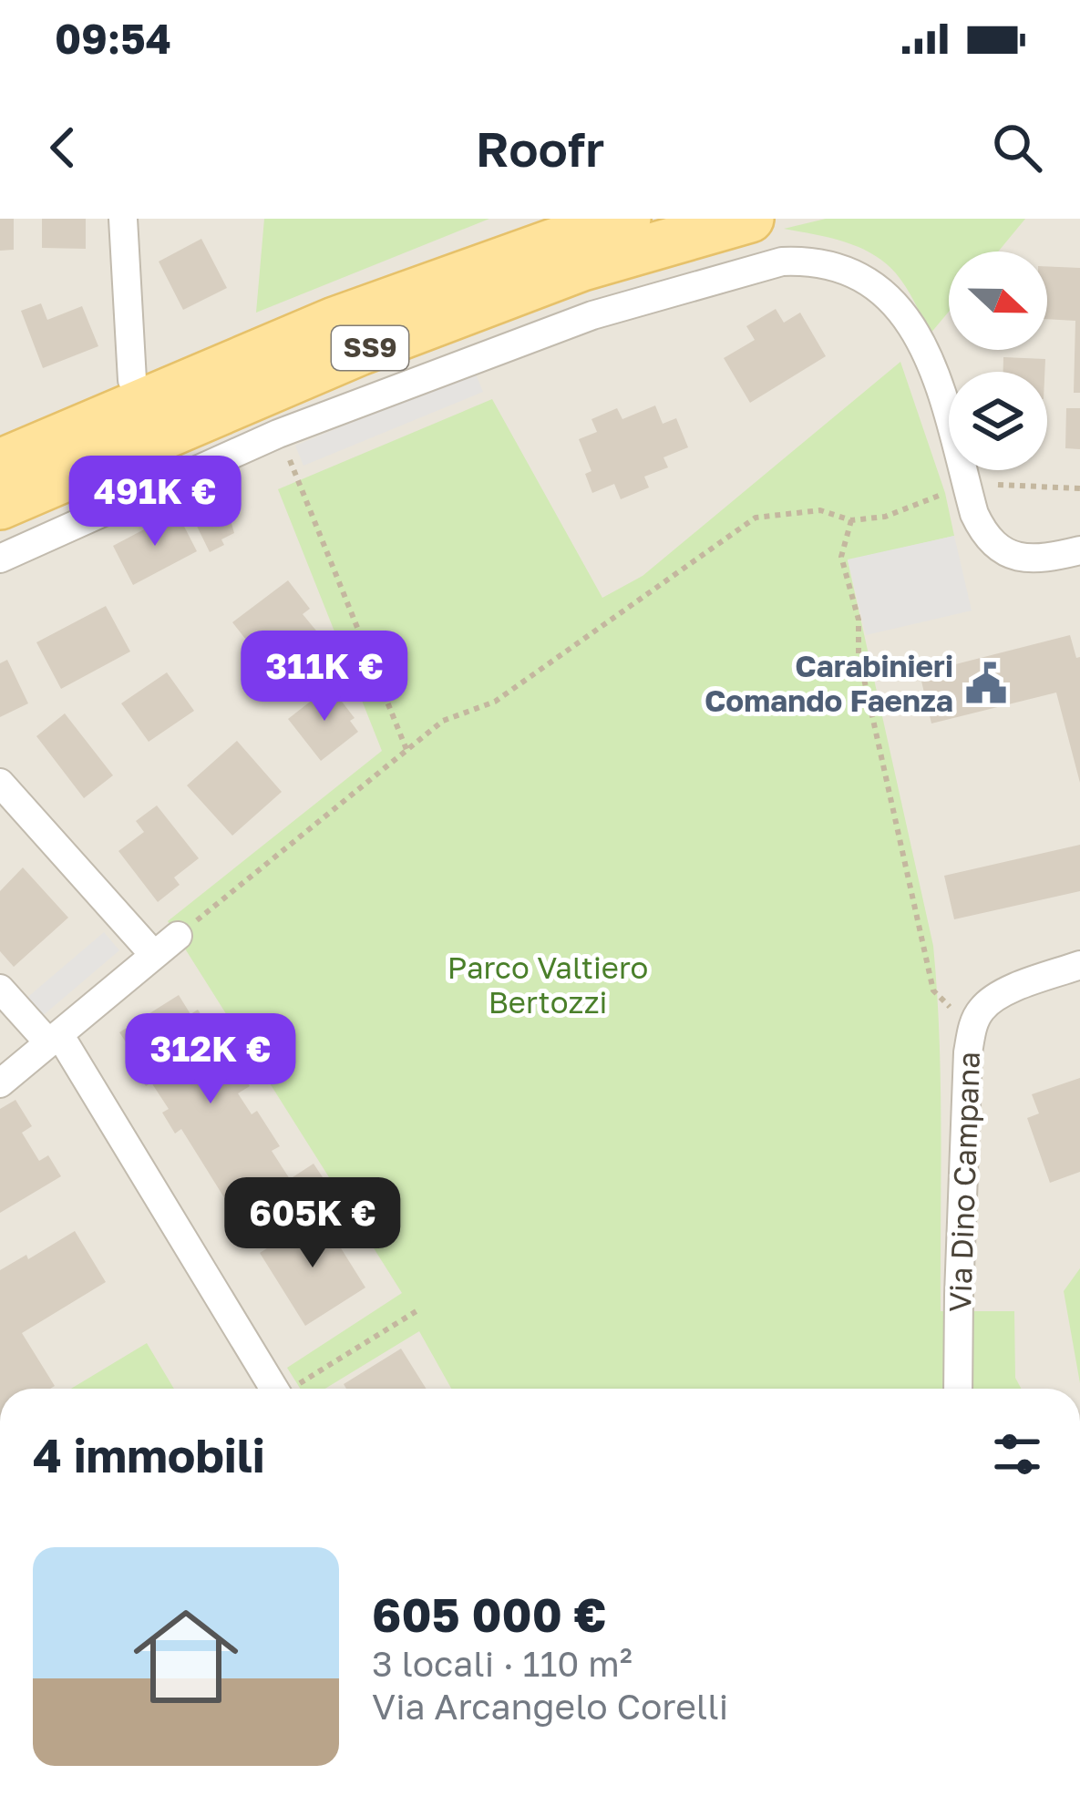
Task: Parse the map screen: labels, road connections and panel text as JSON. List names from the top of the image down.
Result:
{
  "streets": {
    "main road": ["SS9"],
    "street": ["Via Dino Campana"]
  },
  "parks": ["Parco Valtiero Bertozzi"],
  "places": {
    "public building": ["Carabinieri Comando Faenza"]
  },
  "north": "right",
  "page": {
    "status": "09:54",
    "header": "Roofr",
    "price": [
      "491K €",
      "311K €",
      "312K €",
      "605K €"
    ],
    "heading": "4 immobili",
    "list": [
      {
        "name": "605 000 €",
        "note": "3 locali · 110 m² · Via Arcangelo Corelli"
      }
    ]
  }
}
